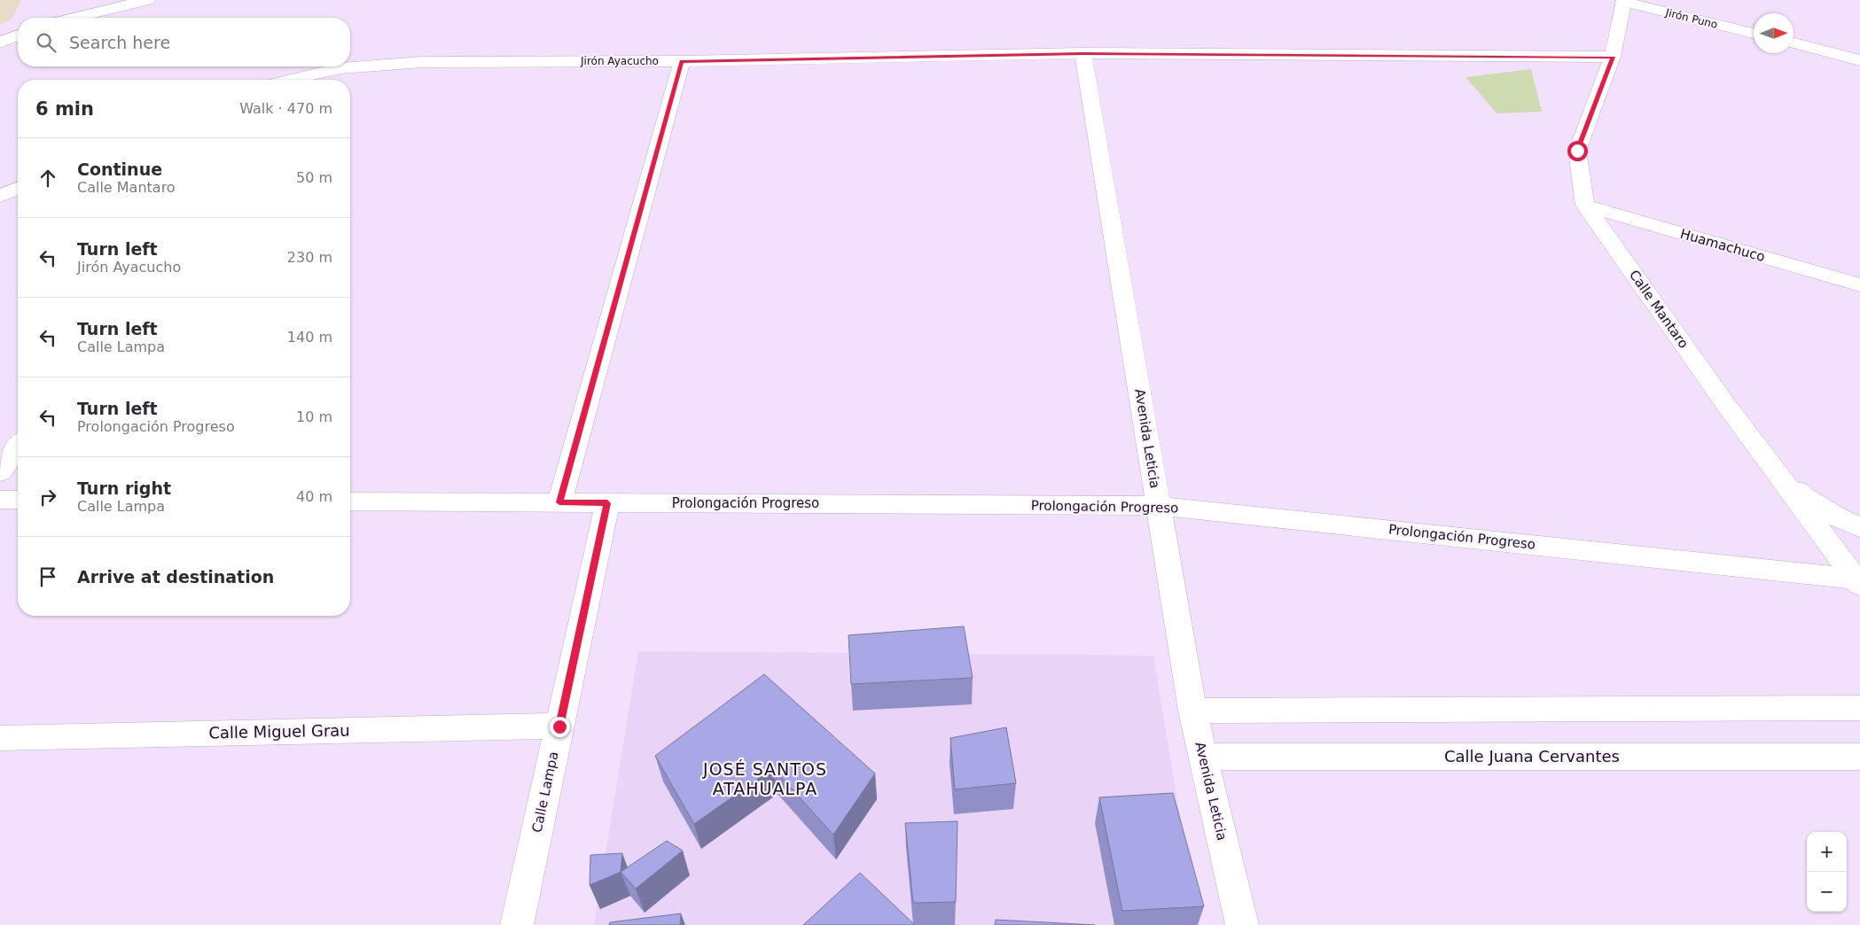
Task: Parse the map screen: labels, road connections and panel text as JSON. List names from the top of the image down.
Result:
{
  "streets": {
    "street": [
      "Jirón Puno",
      "Jirón Ayacucho",
      "Huamachuco",
      "Calle Mantaro",
      "Avenida Leticia",
      "Prolongación Progreso",
      "Calle Miguel Grau",
      "Calle Juana Cervantes",
      "Calle Lampa"
    ]
  },
  "crossings": [
    ["Jirón Puno", "Calle Mantaro"],
    ["Jirón Ayacucho", "Calle Mantaro"],
    ["Jirón Ayacucho", "Avenida Leticia"],
    ["Huamachuco", "Calle Mantaro"],
    ["Calle Mantaro", "Prolongación Progreso"],
    ["Avenida Leticia", "Prolongación Progreso"],
    ["Avenida Leticia", "Calle Juana Cervantes"],
    ["Prolongación Progreso", "Calle Lampa"],
    ["Calle Miguel Grau", "Calle Lampa"]
  ],
  "districts": ["JOSÉ SANTOS ATAHUALPA"],
  "north": "right",
  "page": {
    "search": "Search here",
    "heading": ["6 min", "Walk · 470 m"],
    "list": [
      ["Continue", "Calle Mantaro", "50 m"],
      ["Turn left", "Jirón Ayacucho", "230 m"],
      ["Turn left", "Calle Lampa", "140 m"],
      ["Turn left", "Prolongación Progreso", "10 m"],
      ["Turn right", "Calle Lampa", "40 m"],
      "Arrive at destination"
    ],
    "map_buttons": ["+", "−"]
  }
}
